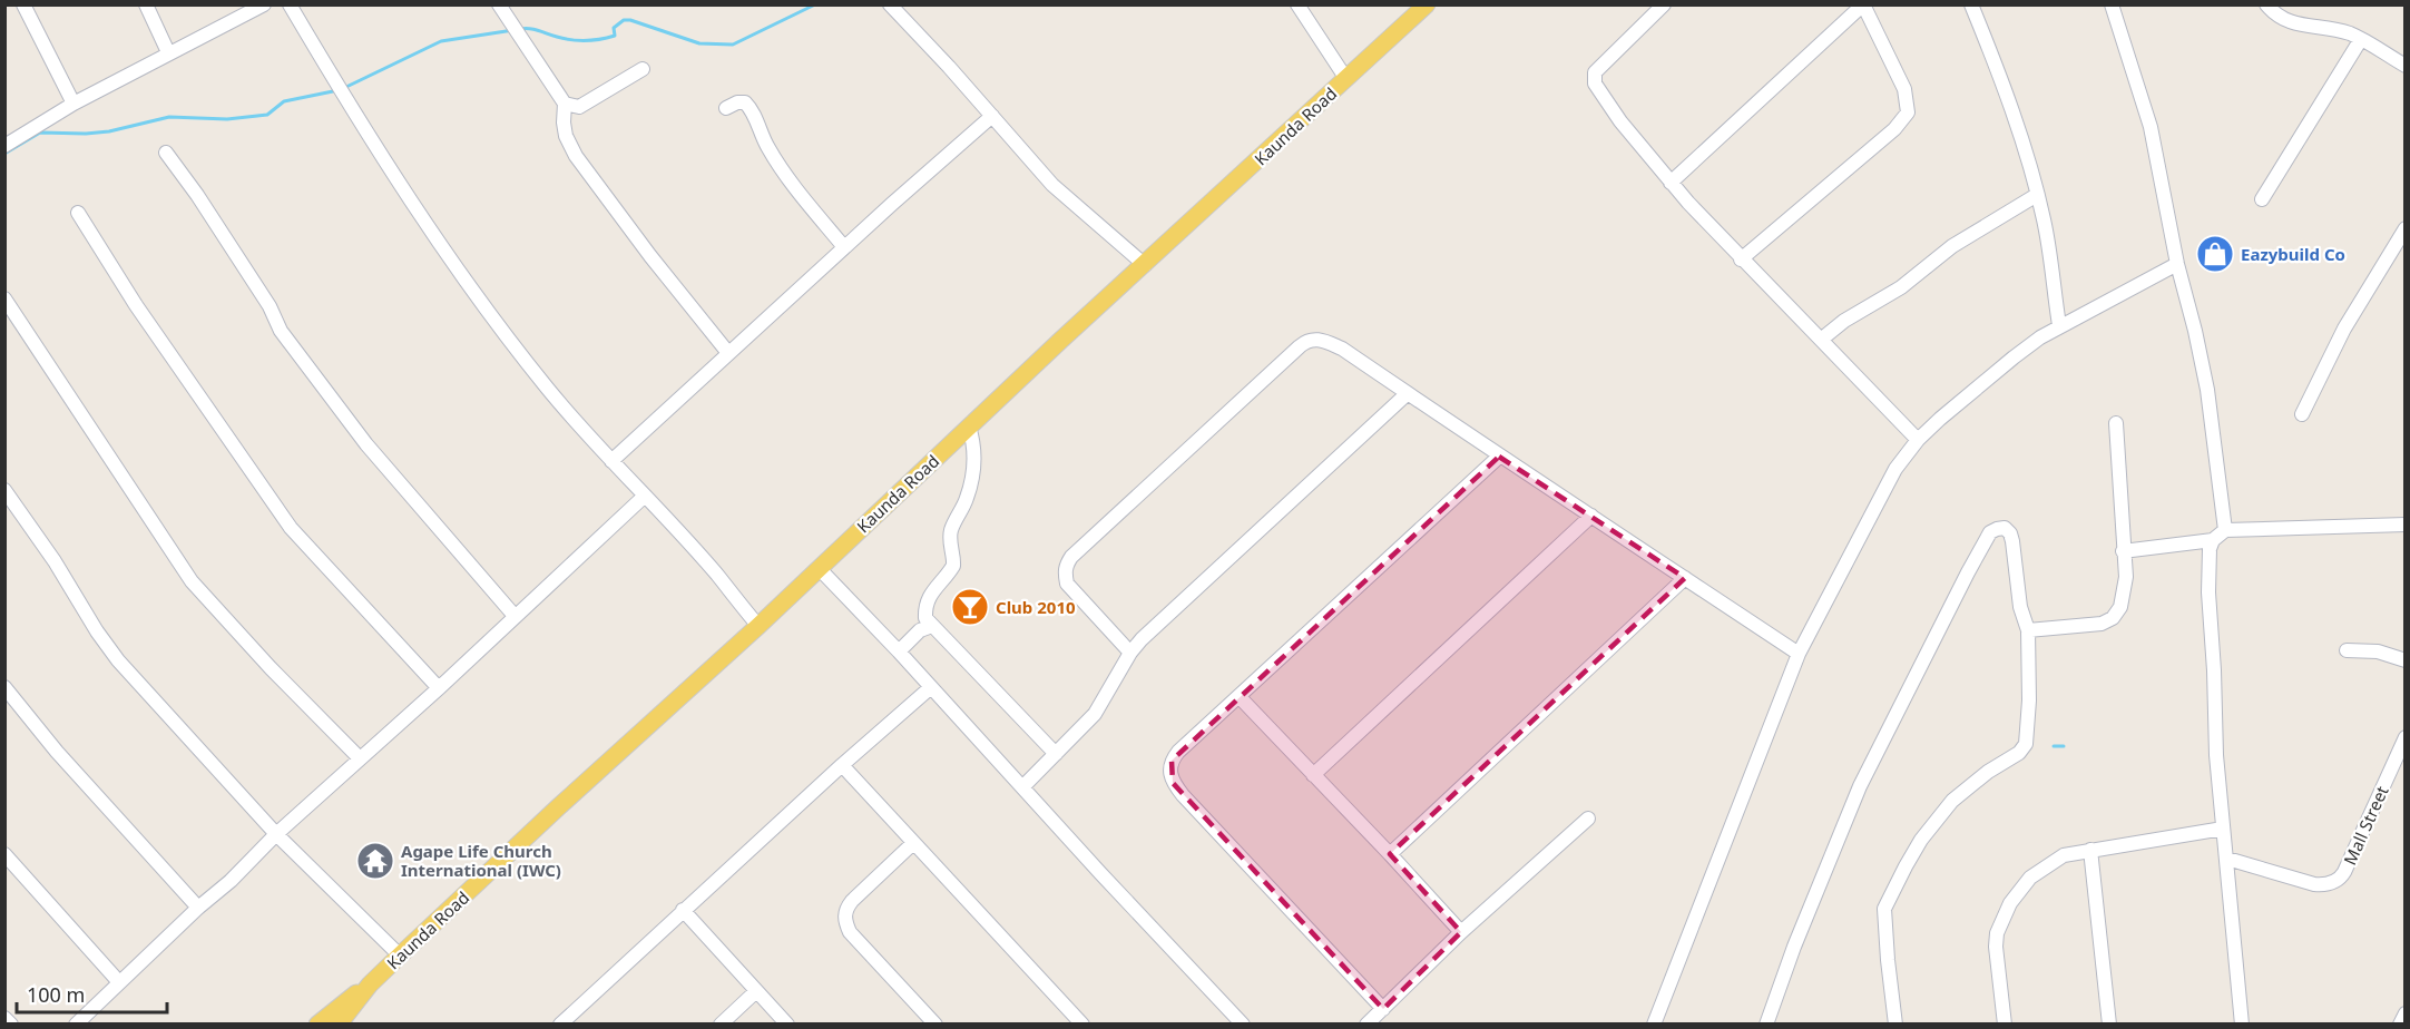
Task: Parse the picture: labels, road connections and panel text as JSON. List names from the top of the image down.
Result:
{
  "streets": {
    "main road": ["Kaunda Road"],
    "street": ["Mall Street"]
  },
  "places": {
    "shop": ["Eazybuild Co"],
    "bar": ["Club 2010"],
    "temple": ["Agape Life Church International (IWC)"]
  },
  "scale_bar": "100 m"
}
